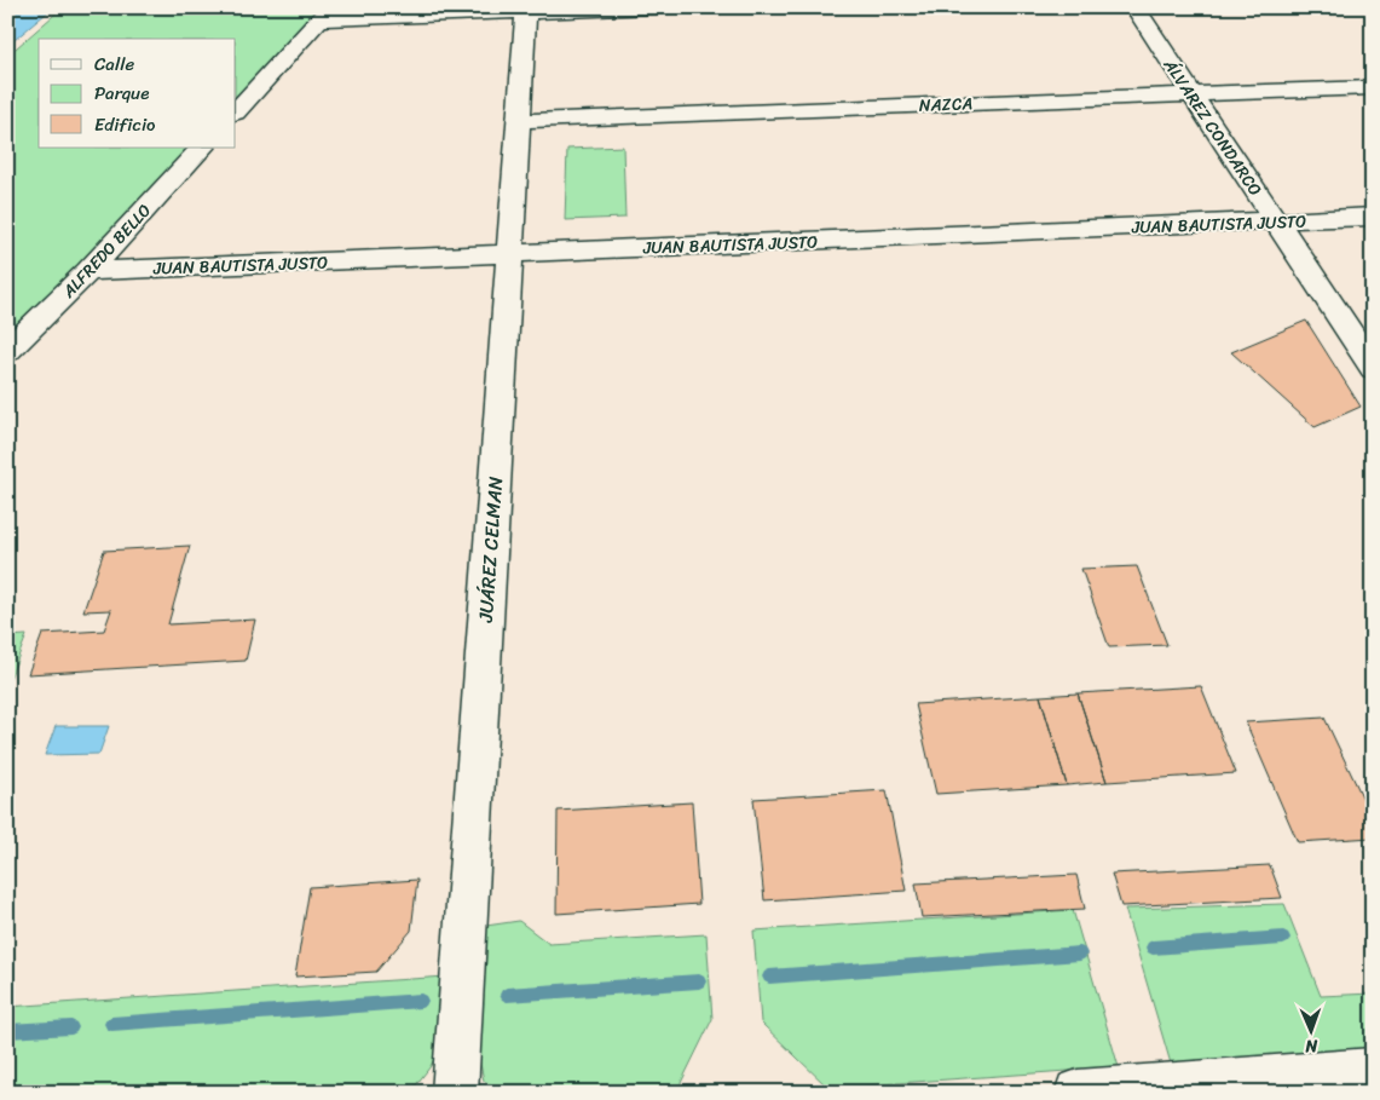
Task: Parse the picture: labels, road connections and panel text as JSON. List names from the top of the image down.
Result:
{
  "streets": {
    "street": [
      "NAZCA",
      "ÁLVAREZ CONDARCO",
      "JUAN BAUTISTA JUSTO",
      "ALFREDO BELLO",
      "JUÁREZ CELMAN"
    ]
  },
  "crossings": [
    ["NAZCA", "ÁLVAREZ CONDARCO"],
    ["NAZCA", "JUÁREZ CELMAN"],
    ["ÁLVAREZ CONDARCO", "JUAN BAUTISTA JUSTO"],
    ["JUAN BAUTISTA JUSTO", "ALFREDO BELLO"],
    ["JUAN BAUTISTA JUSTO", "JUÁREZ CELMAN"]
  ],
  "legend": ["Calle", "Parque", "Edificio"],
  "north": "bottom"
}
